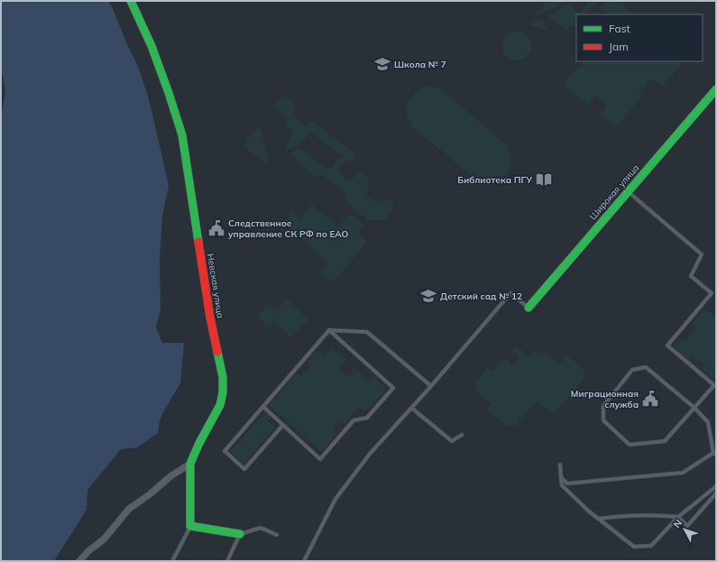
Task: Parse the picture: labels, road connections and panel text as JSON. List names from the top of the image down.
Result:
{
  "streets": {
    "street": ["Широкая улица", "Невская улица"]
  },
  "places": {
    "school or university": ["Школа № 7", "Детский сад № 12"],
    "library": ["Библиотека ПГУ"],
    "public building": ["Следственное управление СК РФ по ЕАО", "Миграционная служба"]
  },
  "legend": ["Fast", "Jam"],
  "north": "top left"
}
